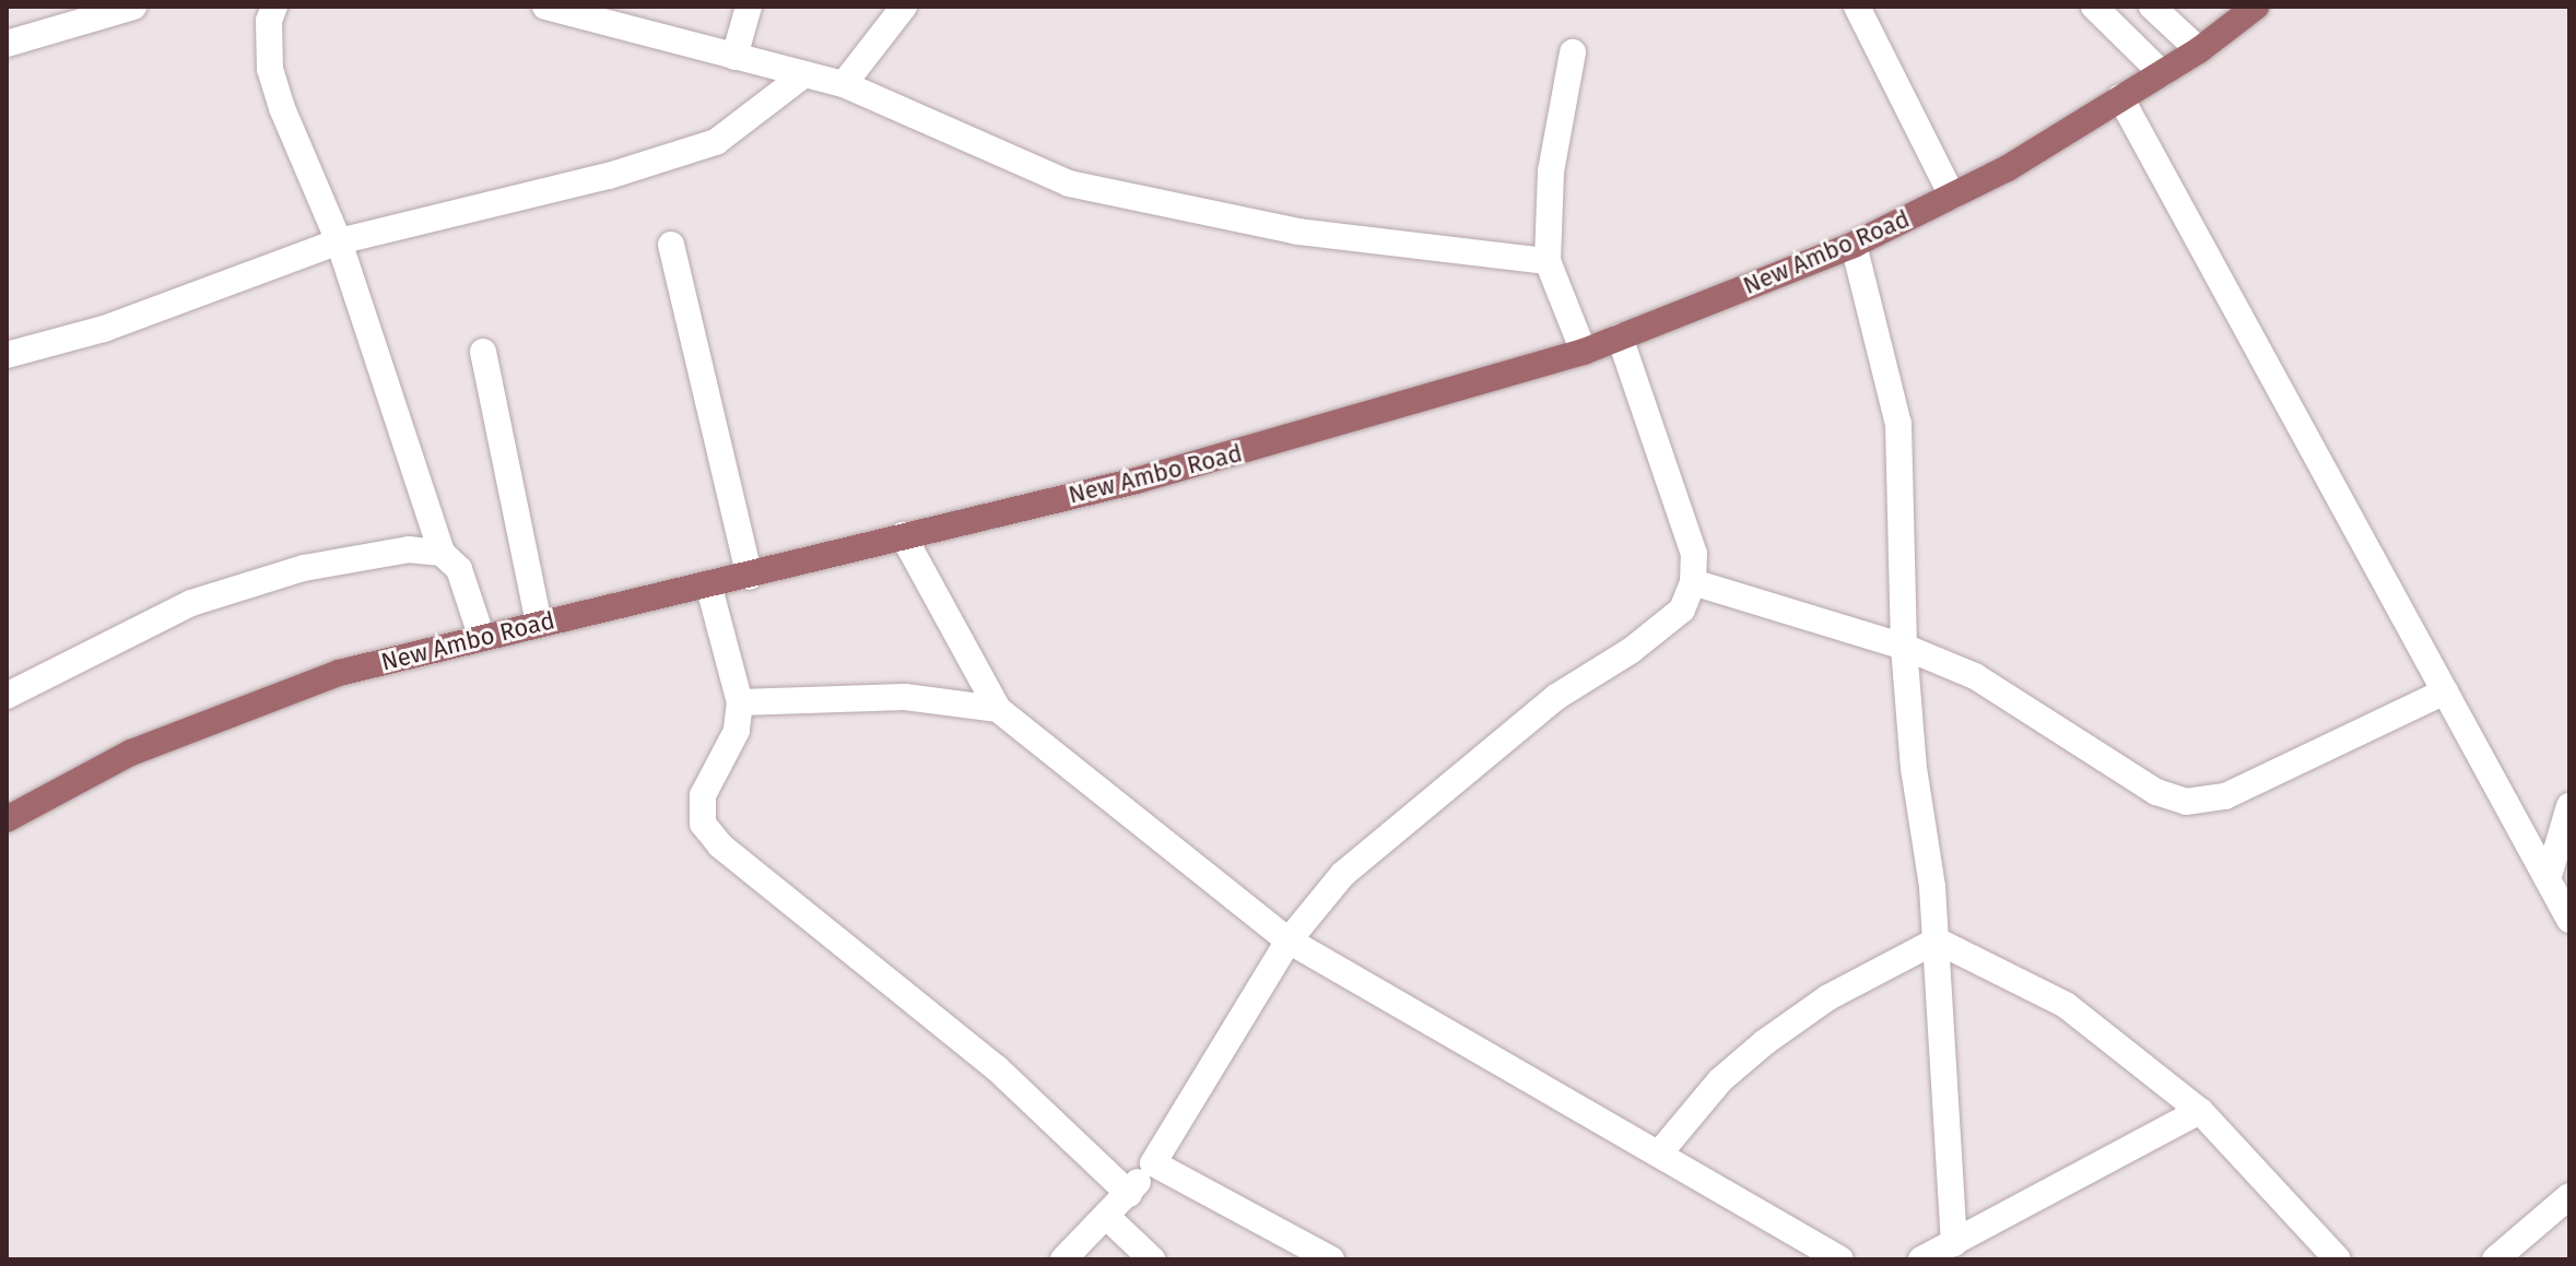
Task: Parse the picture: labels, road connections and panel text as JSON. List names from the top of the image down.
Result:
{
  "streets": {
    "main road": ["New Ambo Road"]
  }
}
